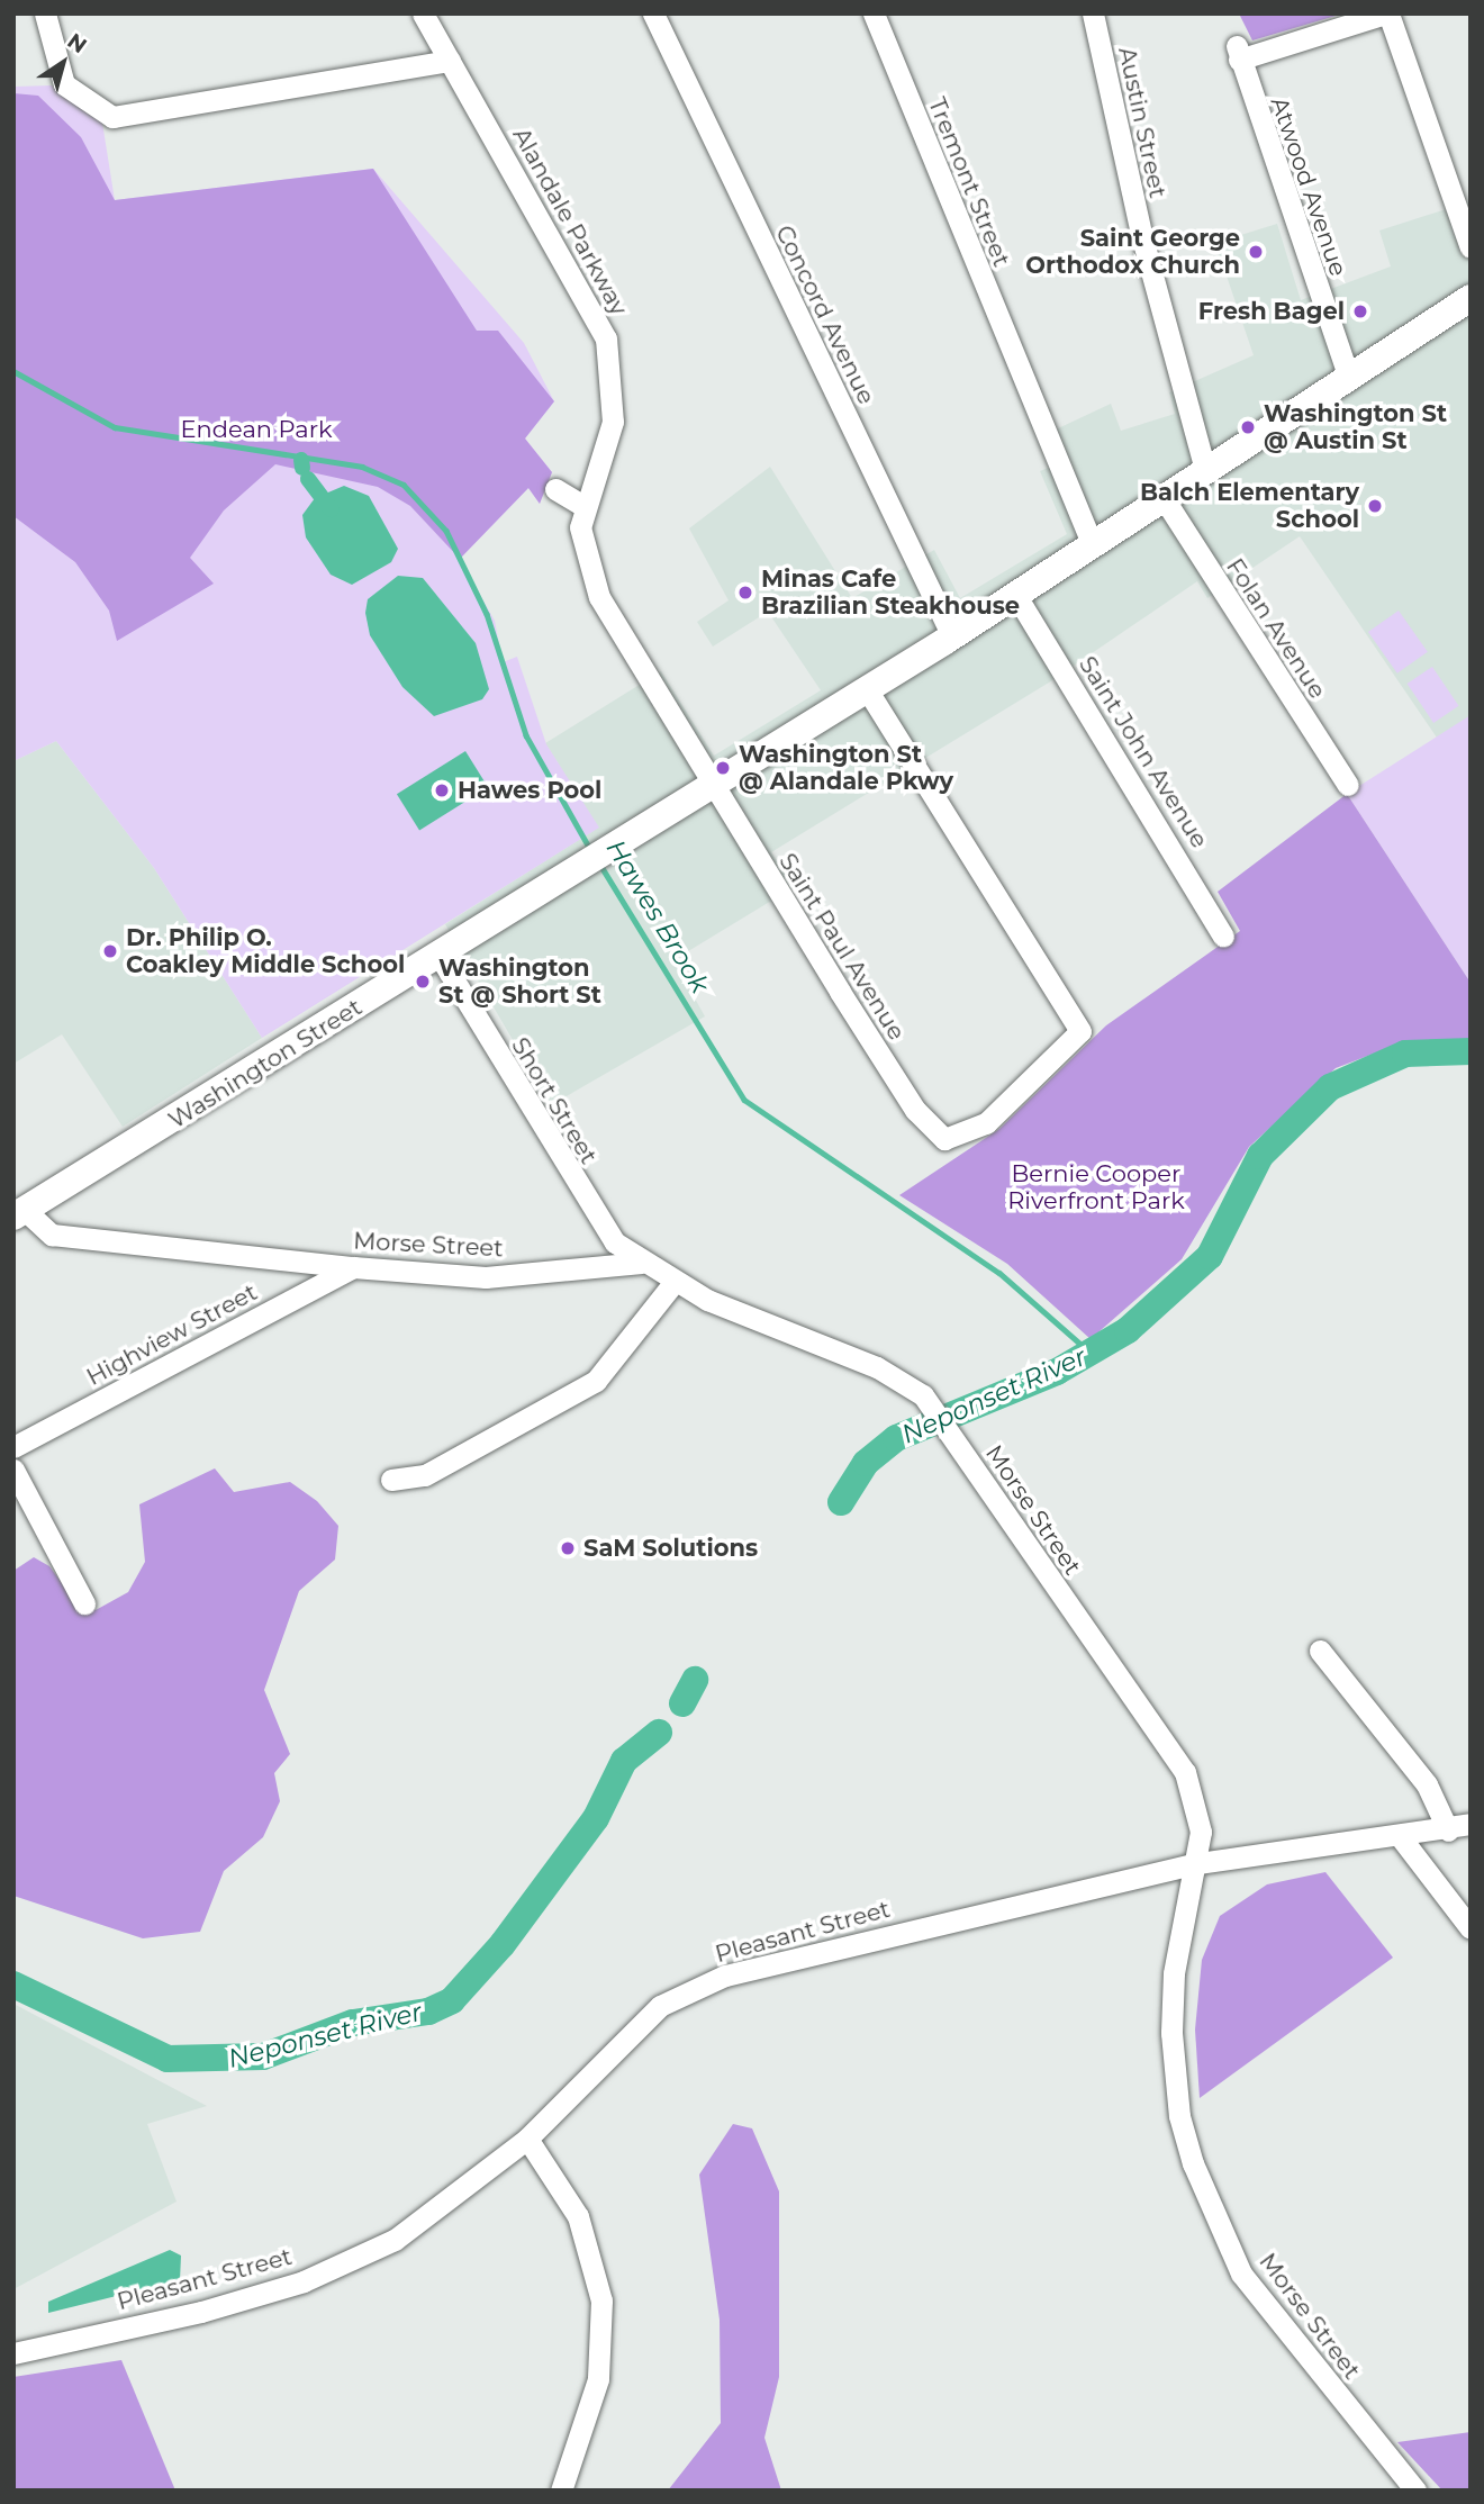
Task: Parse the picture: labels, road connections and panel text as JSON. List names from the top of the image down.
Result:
{
  "streets": {
    "main road": ["Washington Street"],
    "street": [
      "Austin Street",
      "Tremont Street",
      "Atwood Avenue",
      "Alandale Parkway",
      "Concord Avenue",
      "Folan Avenue",
      "Saint John Avenue",
      "Saint Paul Avenue",
      "Short Street",
      "Morse Street",
      "Highview Street",
      "Pleasant Street"
    ]
  },
  "crossings": [
    ["Austin Street", "Washington Street"],
    ["Tremont Street", "Washington Street"],
    ["Atwood Avenue", "Washington Street"],
    ["Alandale Parkway", "Saint Paul Avenue"],
    ["Alandale Parkway", "Washington Street"],
    ["Concord Avenue", "Washington Street"],
    ["Folan Avenue", "Washington Street"],
    ["Saint John Avenue", "Washington Street"],
    ["Saint Paul Avenue", "Washington Street"],
    ["Washington Street", "Short Street"],
    ["Washington Street", "Morse Street"],
    ["Short Street", "Morse Street"],
    ["Morse Street", "Highview Street"],
    ["Morse Street", "Pleasant Street"]
  ],
  "water": ["Hawes Brook", "Neponset River"],
  "parks": ["Endean Park", "Bernie Cooper Riverfront Park"],
  "places": [
    "Saint George Orthodox Church",
    "Fresh Bagel",
    "Washington St @ Austin St",
    "Balch Elementary School",
    "Minas Cafe Brazilian Steakhouse",
    "Washington St @ Alandale Pkwy",
    "Hawes Pool",
    "Dr. Philip O. Coakley Middle School",
    "Washington St @ Short St",
    "SaM Solutions"
  ],
  "north": "top right"
}
